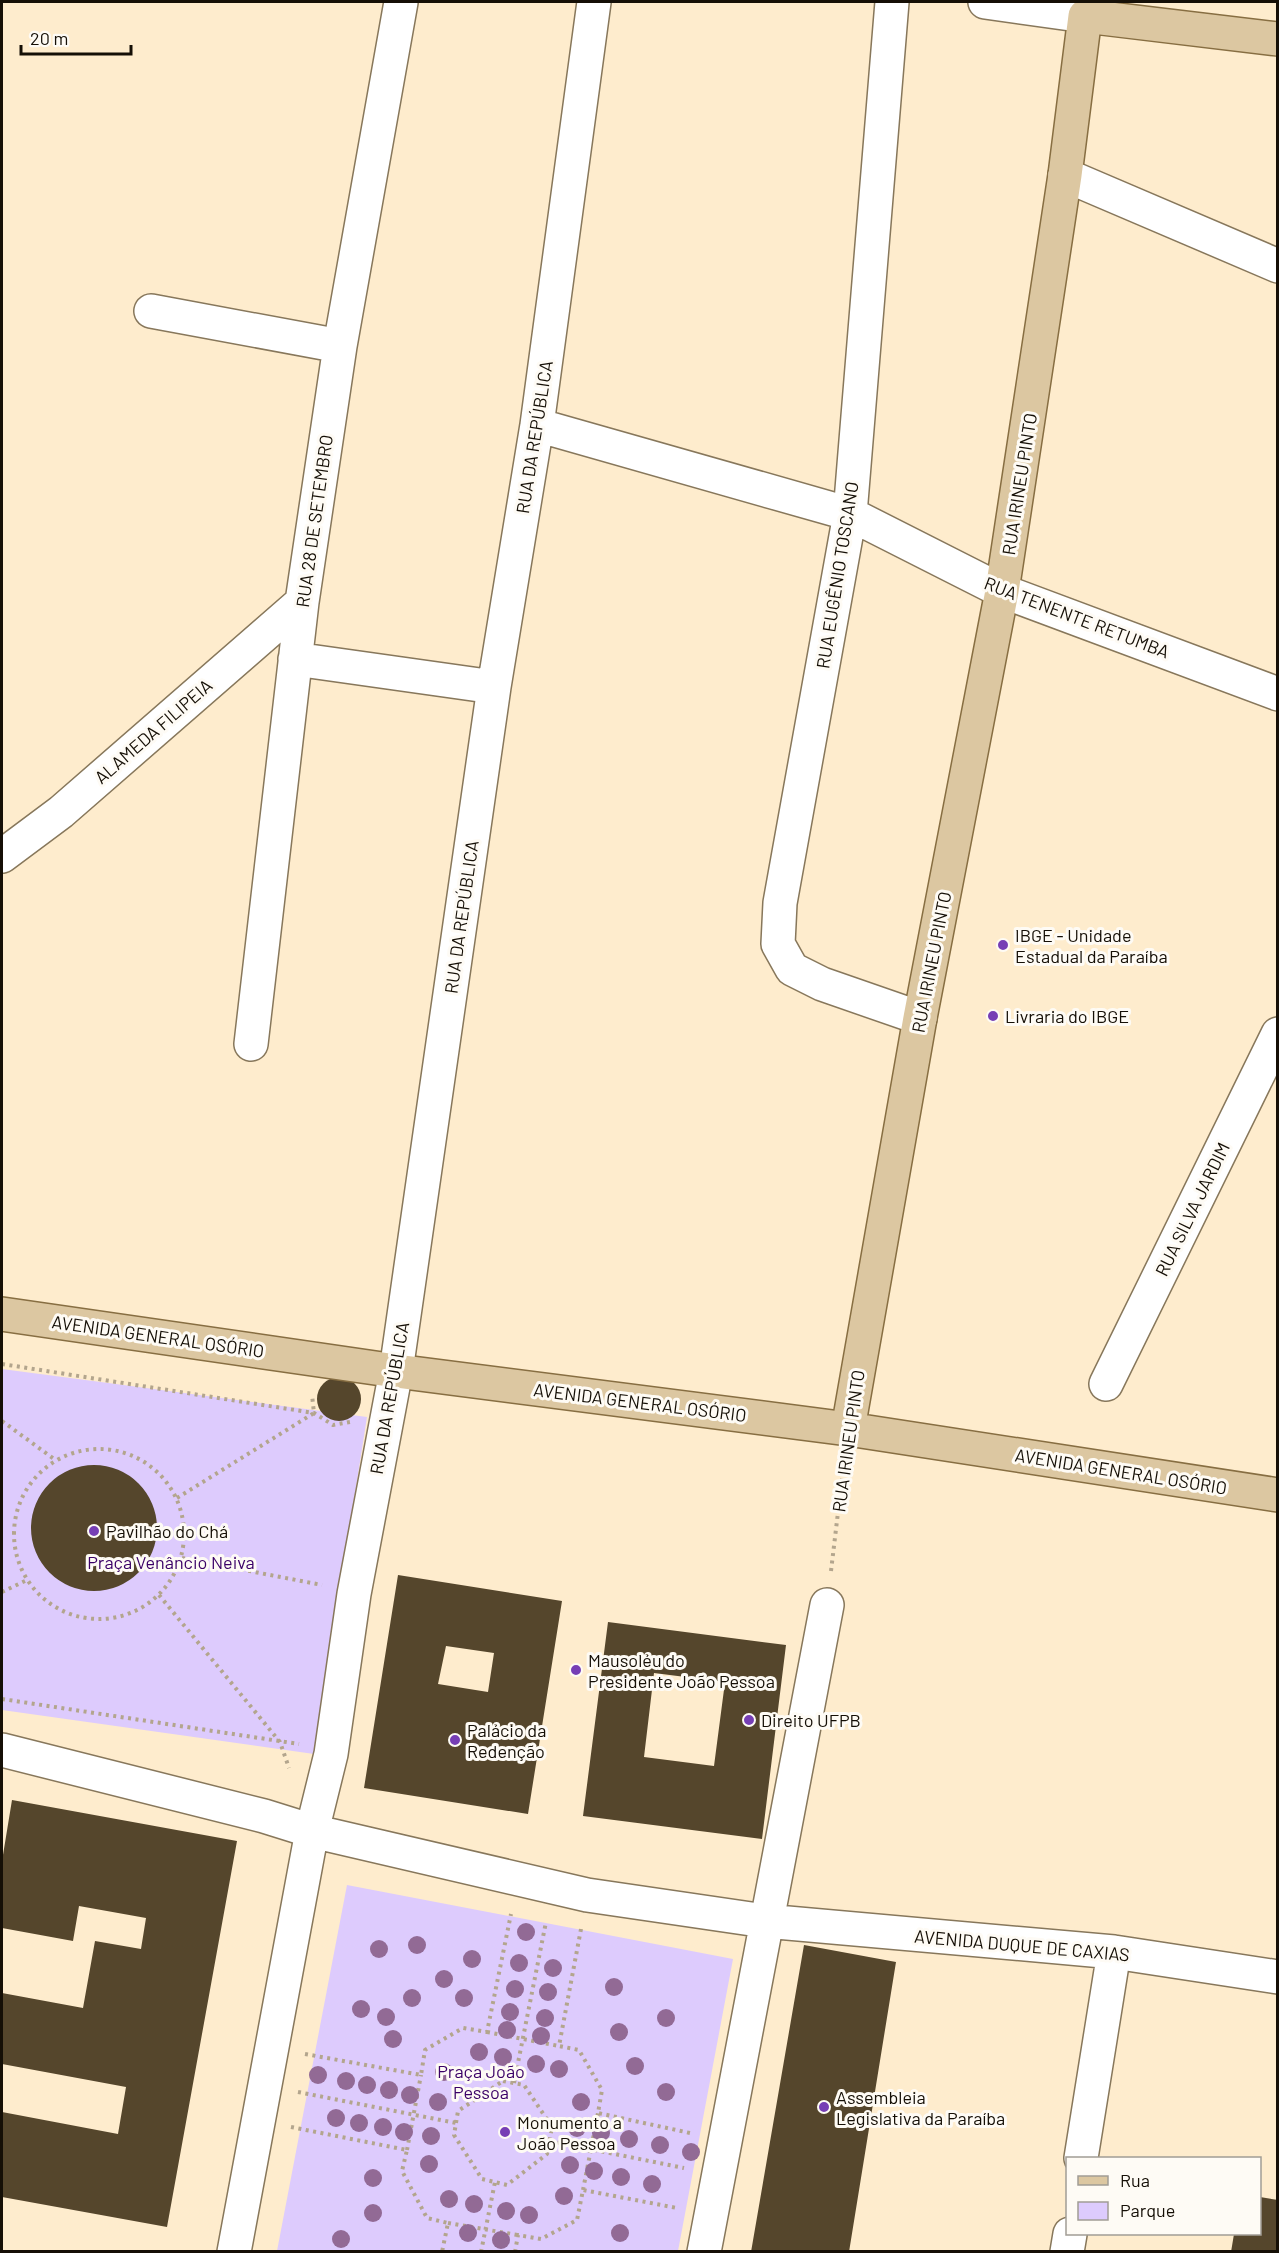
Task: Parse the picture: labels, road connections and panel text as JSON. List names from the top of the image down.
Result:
{
  "streets": {
    "main road": ["RUA IRINEU PINTO", "AVENIDA GENERAL OSÓRIO"],
    "street": [
      "RUA DA REPÚBLICA",
      "RUA 28 DE SETEMBRO",
      "RUA EUGÊNIO TOSCANO",
      "RUA TENENTE RETUMBA",
      "ALAMEDA FILIPEIA",
      "RUA SILVA JARDIM",
      "AVENIDA DUQUE DE CAXIAS"
    ]
  },
  "crossings": [
    ["RUA DA REPÚBLICA", "RUA TENENTE RETUMBA"],
    ["RUA DA REPÚBLICA", "AVENIDA GENERAL OSÓRIO"],
    ["RUA IRINEU PINTO", "RUA EUGÊNIO TOSCANO"],
    ["RUA IRINEU PINTO", "RUA TENENTE RETUMBA"],
    ["RUA IRINEU PINTO", "AVENIDA GENERAL OSÓRIO"],
    ["RUA 28 DE SETEMBRO", "ALAMEDA FILIPEIA"],
    ["RUA EUGÊNIO TOSCANO", "RUA TENENTE RETUMBA"]
  ],
  "parks": ["Praça Venâncio Neiva", "Praça João Pessoa"],
  "places": [
    "IBGE - Unidade Estadual da Paraíba",
    "Livraria do IBGE",
    "Pavilhão do Chá",
    "Mausoléu do Presidente João Pessoa",
    "Direito UFPB",
    "Palácio da Redenção",
    "Assembleia Legislativa da Paraíba",
    "Monumento a João Pessoa"
  ],
  "legend": ["Rua", "Parque"],
  "scale_bar": "20 m"
}
